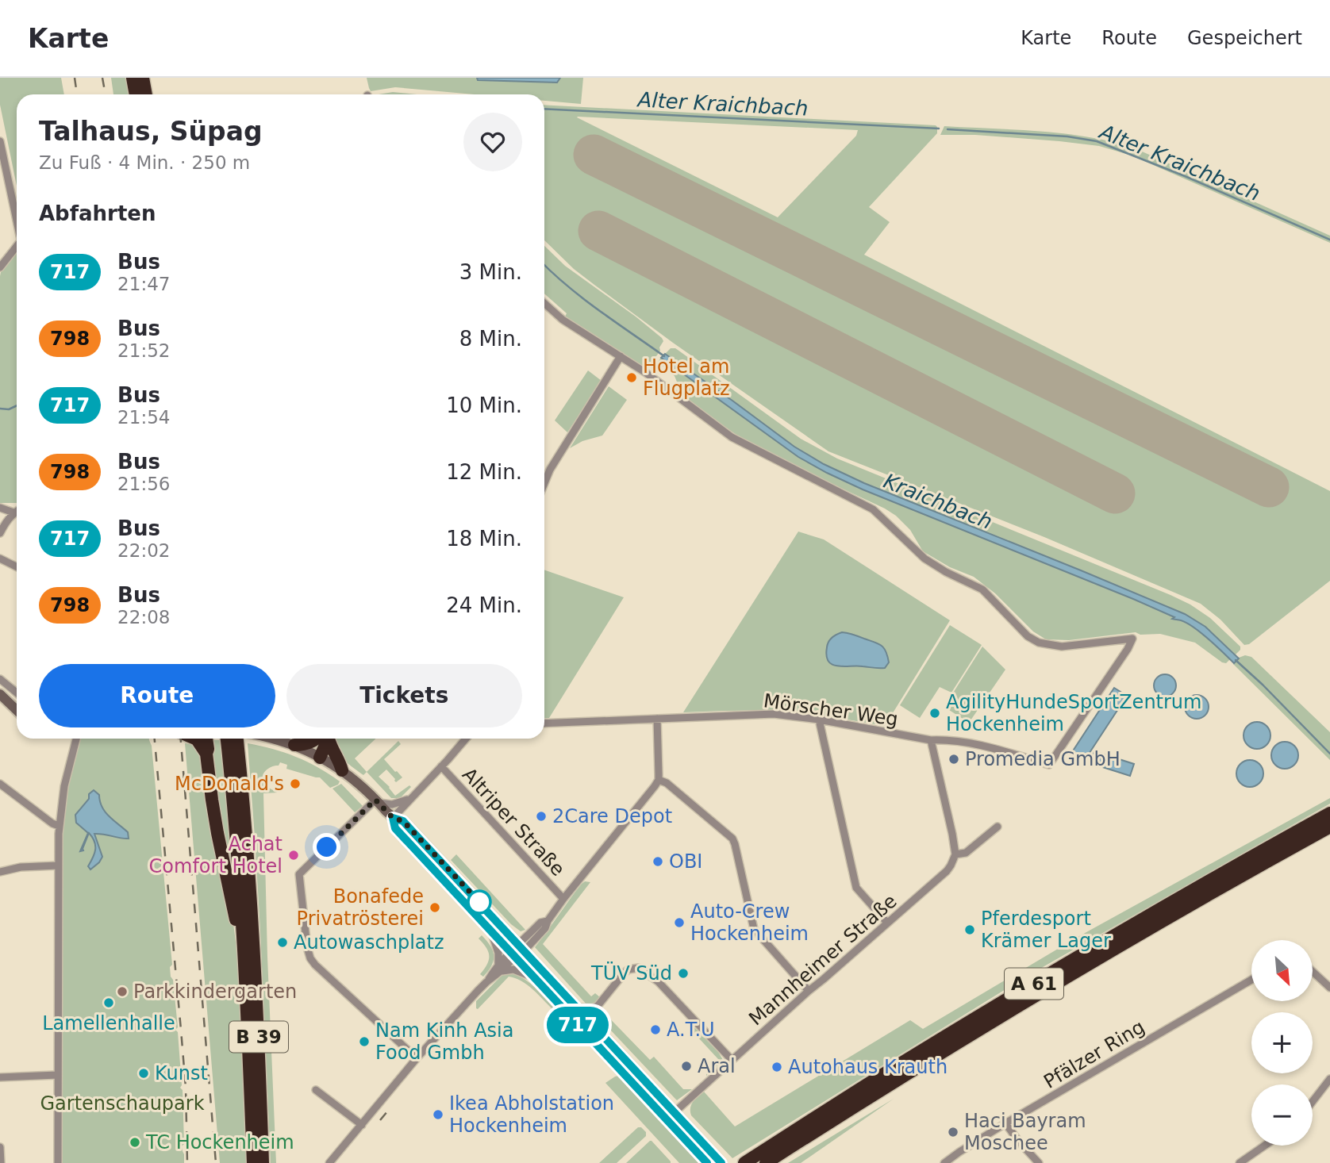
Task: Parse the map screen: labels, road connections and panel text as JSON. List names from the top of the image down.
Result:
{
  "streets": {
    "highway": ["A 61", "B 39"],
    "street": [
      "Mörscher Weg",
      "Altriper Straße",
      "Mannheimer Straße",
      "Pfälzer Ring"
    ]
  },
  "water": ["Alter Kraichbach", "Kraichbach"],
  "parks": ["Gartenschaupark"],
  "places": [
    "Hotel am Flugplatz",
    "AgilityHundeSportZentrum Hockenheim",
    "Promedia GmbH",
    "McDonald's",
    "2Care Depot",
    "Achat Comfort Hotel",
    "OBI",
    "Bonafede Privatrösterei",
    "Auto-Crew Hockenheim",
    "Pferdesport Krämer Lager",
    "Autowaschplatz",
    "TÜV Süd",
    "Parkkindergarten",
    "Lamellenhalle",
    "A.T.U",
    "Nam Kinh Asia Food Gmbh",
    "Aral",
    "Autohaus Krauth",
    "Kunst",
    "Ikea Abholstation Hockenheim",
    "Haci Bayram Moschee",
    "TC Hockenheim"
  ],
  "lines": ["bus line 717"],
  "north": "bottom right",
  "page": {
    "header": "Karte",
    "nav": ["Karte", "Route", "Gespeichert"],
    "on_map": "717",
    "heading": [
      ["Talhaus, Süpag", "Zu Fuß · 4 Min. · 250 m"],
      "Abfahrten"
    ],
    "list": [
      {
        "mark": "717",
        "name": "Bus",
        "note": "21:47",
        "value": "3 Min."
      },
      {
        "mark": "798",
        "name": "Bus",
        "note": "21:52",
        "value": "8 Min."
      },
      {
        "mark": "717",
        "name": "Bus",
        "note": "21:54",
        "value": "10 Min."
      },
      {
        "mark": "798",
        "name": "Bus",
        "note": "21:56",
        "value": "12 Min."
      },
      {
        "mark": "717",
        "name": "Bus",
        "note": "22:02",
        "value": "18 Min."
      },
      {
        "mark": "798",
        "name": "Bus",
        "note": "22:08",
        "value": "24 Min."
      }
    ],
    "buttons": ["Route", "Tickets"],
    "map_buttons": ["+", "−"]
  }
}
